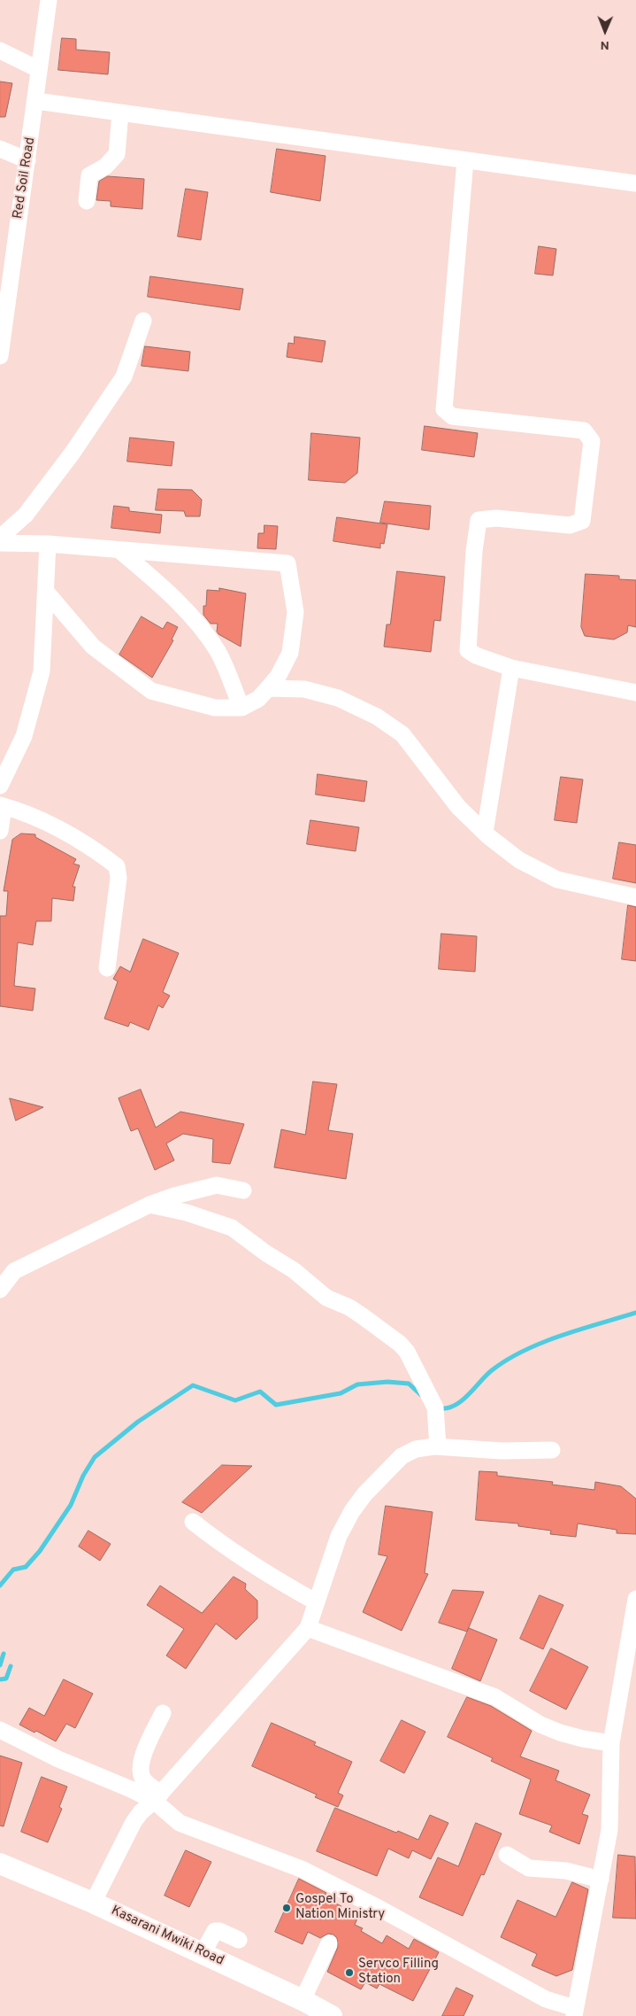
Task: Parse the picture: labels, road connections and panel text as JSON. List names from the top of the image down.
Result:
{
  "streets": {
    "main road": ["Kasarani Mwiki Road"],
    "street": ["Red Soil Road"]
  },
  "places": ["Gospel To Nation Ministry", "Servco Filling Station"],
  "north": "bottom"
}
